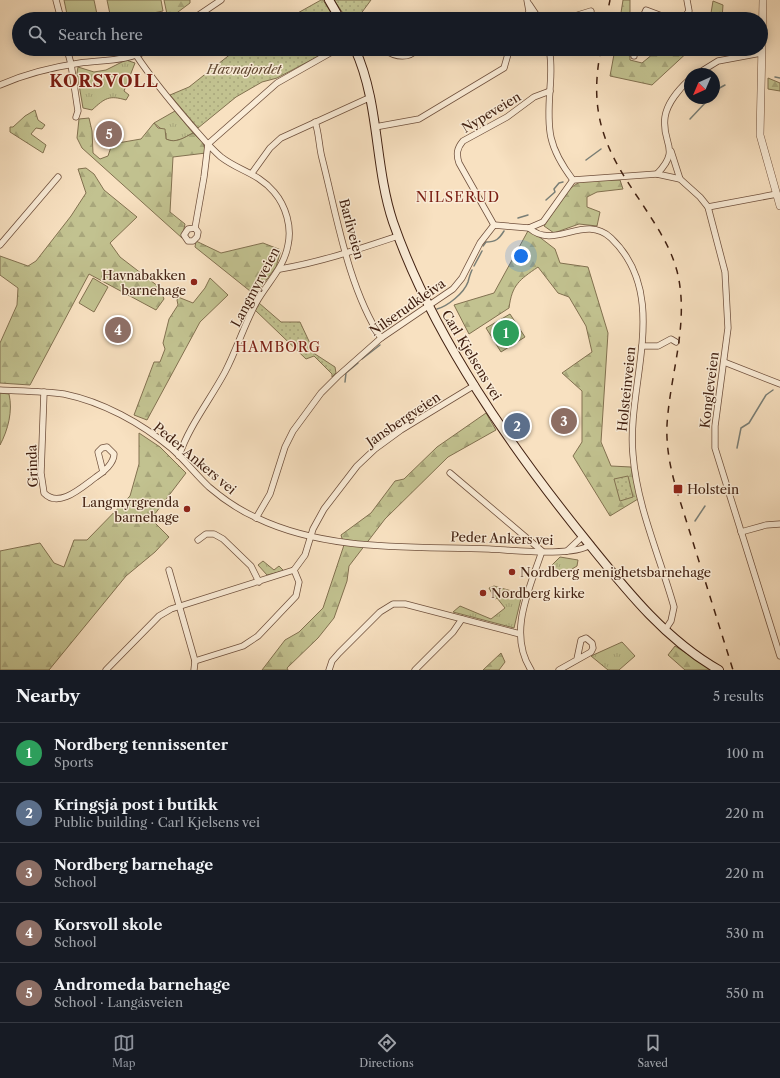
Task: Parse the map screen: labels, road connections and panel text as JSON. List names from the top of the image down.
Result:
{
  "streets": {
    "main road": ["Carl Kjelsens vei"],
    "street": [
      "Nypeveien",
      "Barliveien",
      "Langmyrveien",
      "Nilserudkleiva",
      "Holsteinveien",
      "Kongleveien",
      "Jansbergveien",
      "Peder Ankers vei",
      "Grinda"
    ]
  },
  "crossings": [
    ["Nypeveien", "Nilserudkleiva"],
    ["Barliveien", "Nilserudkleiva"],
    ["Langmyrveien", "Peder Ankers vei"],
    ["Nilserudkleiva", "Carl Kjelsens vei"],
    ["Nilserudkleiva", "Peder Ankers vei"],
    ["Carl Kjelsens vei", "Holsteinveien"],
    ["Carl Kjelsens vei", "Jansbergveien"],
    ["Carl Kjelsens vei", "Peder Ankers vei"],
    ["Jansbergveien", "Peder Ankers vei"],
    ["Peder Ankers vei", "Grinda"]
  ],
  "districts": ["KORSVOLL", "NILSERUD", "HAMBORG"],
  "parks": ["Havnajordet"],
  "places": {
    "other": [
      "Havnabakken barnehage",
      "Langmyrgrenda barnehage",
      "Nordberg menighetsbarnehage",
      "Nordberg kirke"
    ],
    "transit": ["Holstein"]
  },
  "north": "bottom left",
  "page": {
    "search": "Search here",
    "pins": [
      "5",
      "4",
      "1",
      "3",
      "2"
    ],
    "heading": ["Nearby", "5 results"],
    "list": [
      {
        "mark": "1",
        "name": "Nordberg tennissenter",
        "note": "Sports",
        "value": "100 m"
      },
      {
        "mark": "2",
        "name": "Kringsjå post i butikk",
        "note": "Public building · Carl Kjelsens vei",
        "value": "220 m"
      },
      {
        "mark": "3",
        "name": "Nordberg barnehage",
        "note": "School",
        "value": "220 m"
      },
      {
        "mark": "4",
        "name": "Korsvoll skole",
        "note": "School",
        "value": "530 m"
      },
      {
        "mark": "5",
        "name": "Andromeda barnehage",
        "note": "School · Langåsveien",
        "value": "550 m"
      }
    ],
    "nav": ["Map", "Directions", "Saved"]
  }
}
